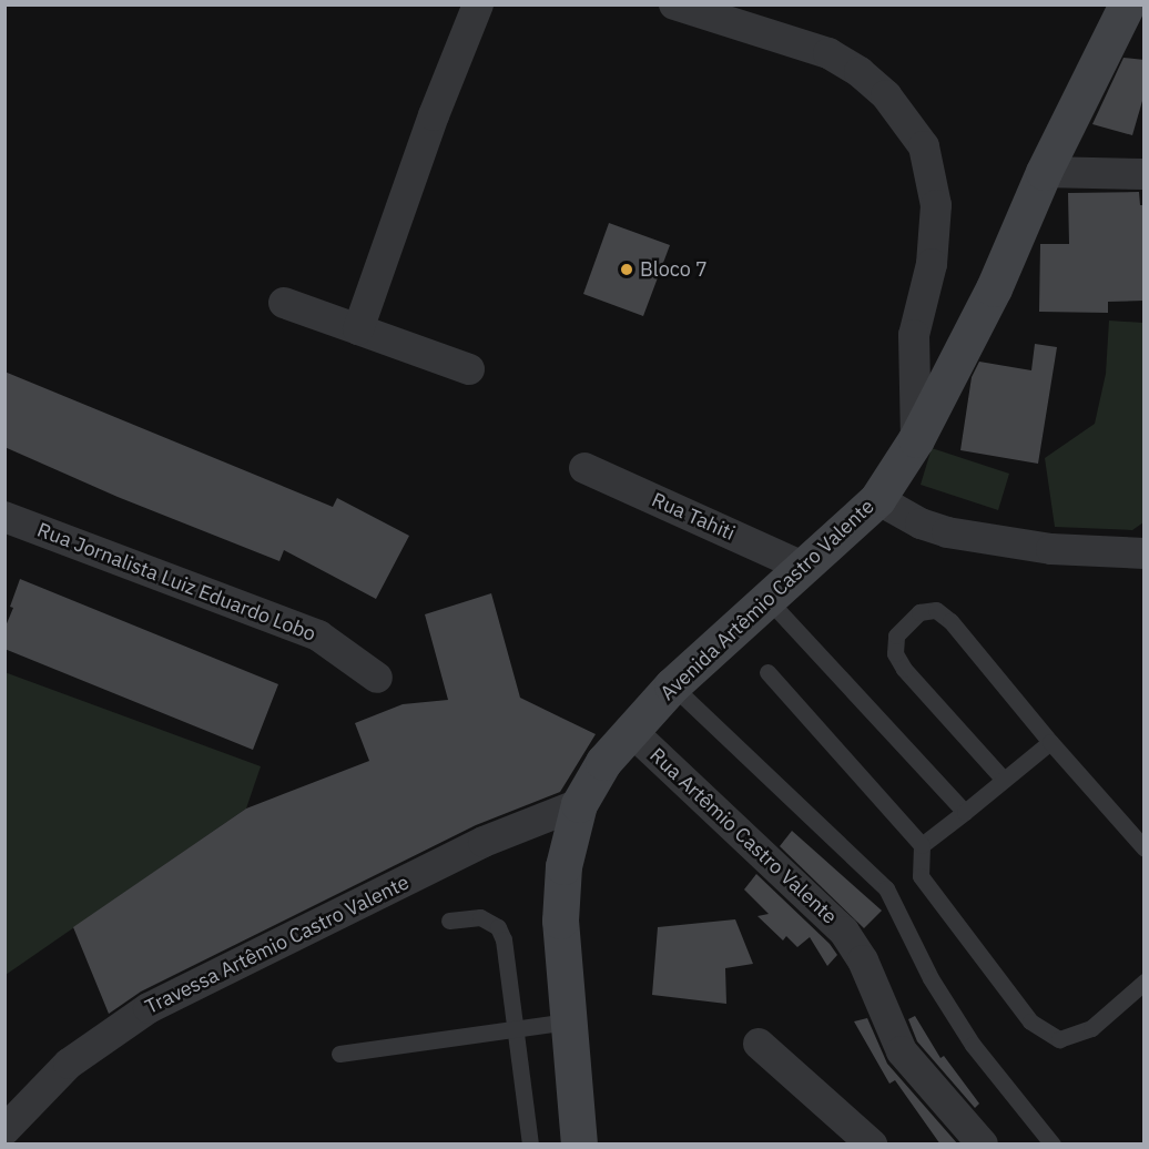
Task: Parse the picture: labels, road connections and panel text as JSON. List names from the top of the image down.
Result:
{
  "streets": {
    "main road": ["Avenida Artêmio Castro Valente"],
    "street": [
      "Rua Tahiti",
      "Rua Jornalista Luiz Eduardo Lobo",
      "Rua Artêmio Castro Valente",
      "Travessa Artêmio Castro Valente"
    ]
  },
  "crossings": [
    ["Rua Tahiti", "Avenida Artêmio Castro Valente"],
    ["Avenida Artêmio Castro Valente", "Rua Artêmio Castro Valente"],
    ["Avenida Artêmio Castro Valente", "Travessa Artêmio Castro Valente"]
  ],
  "places": ["Bloco 7"]
}
